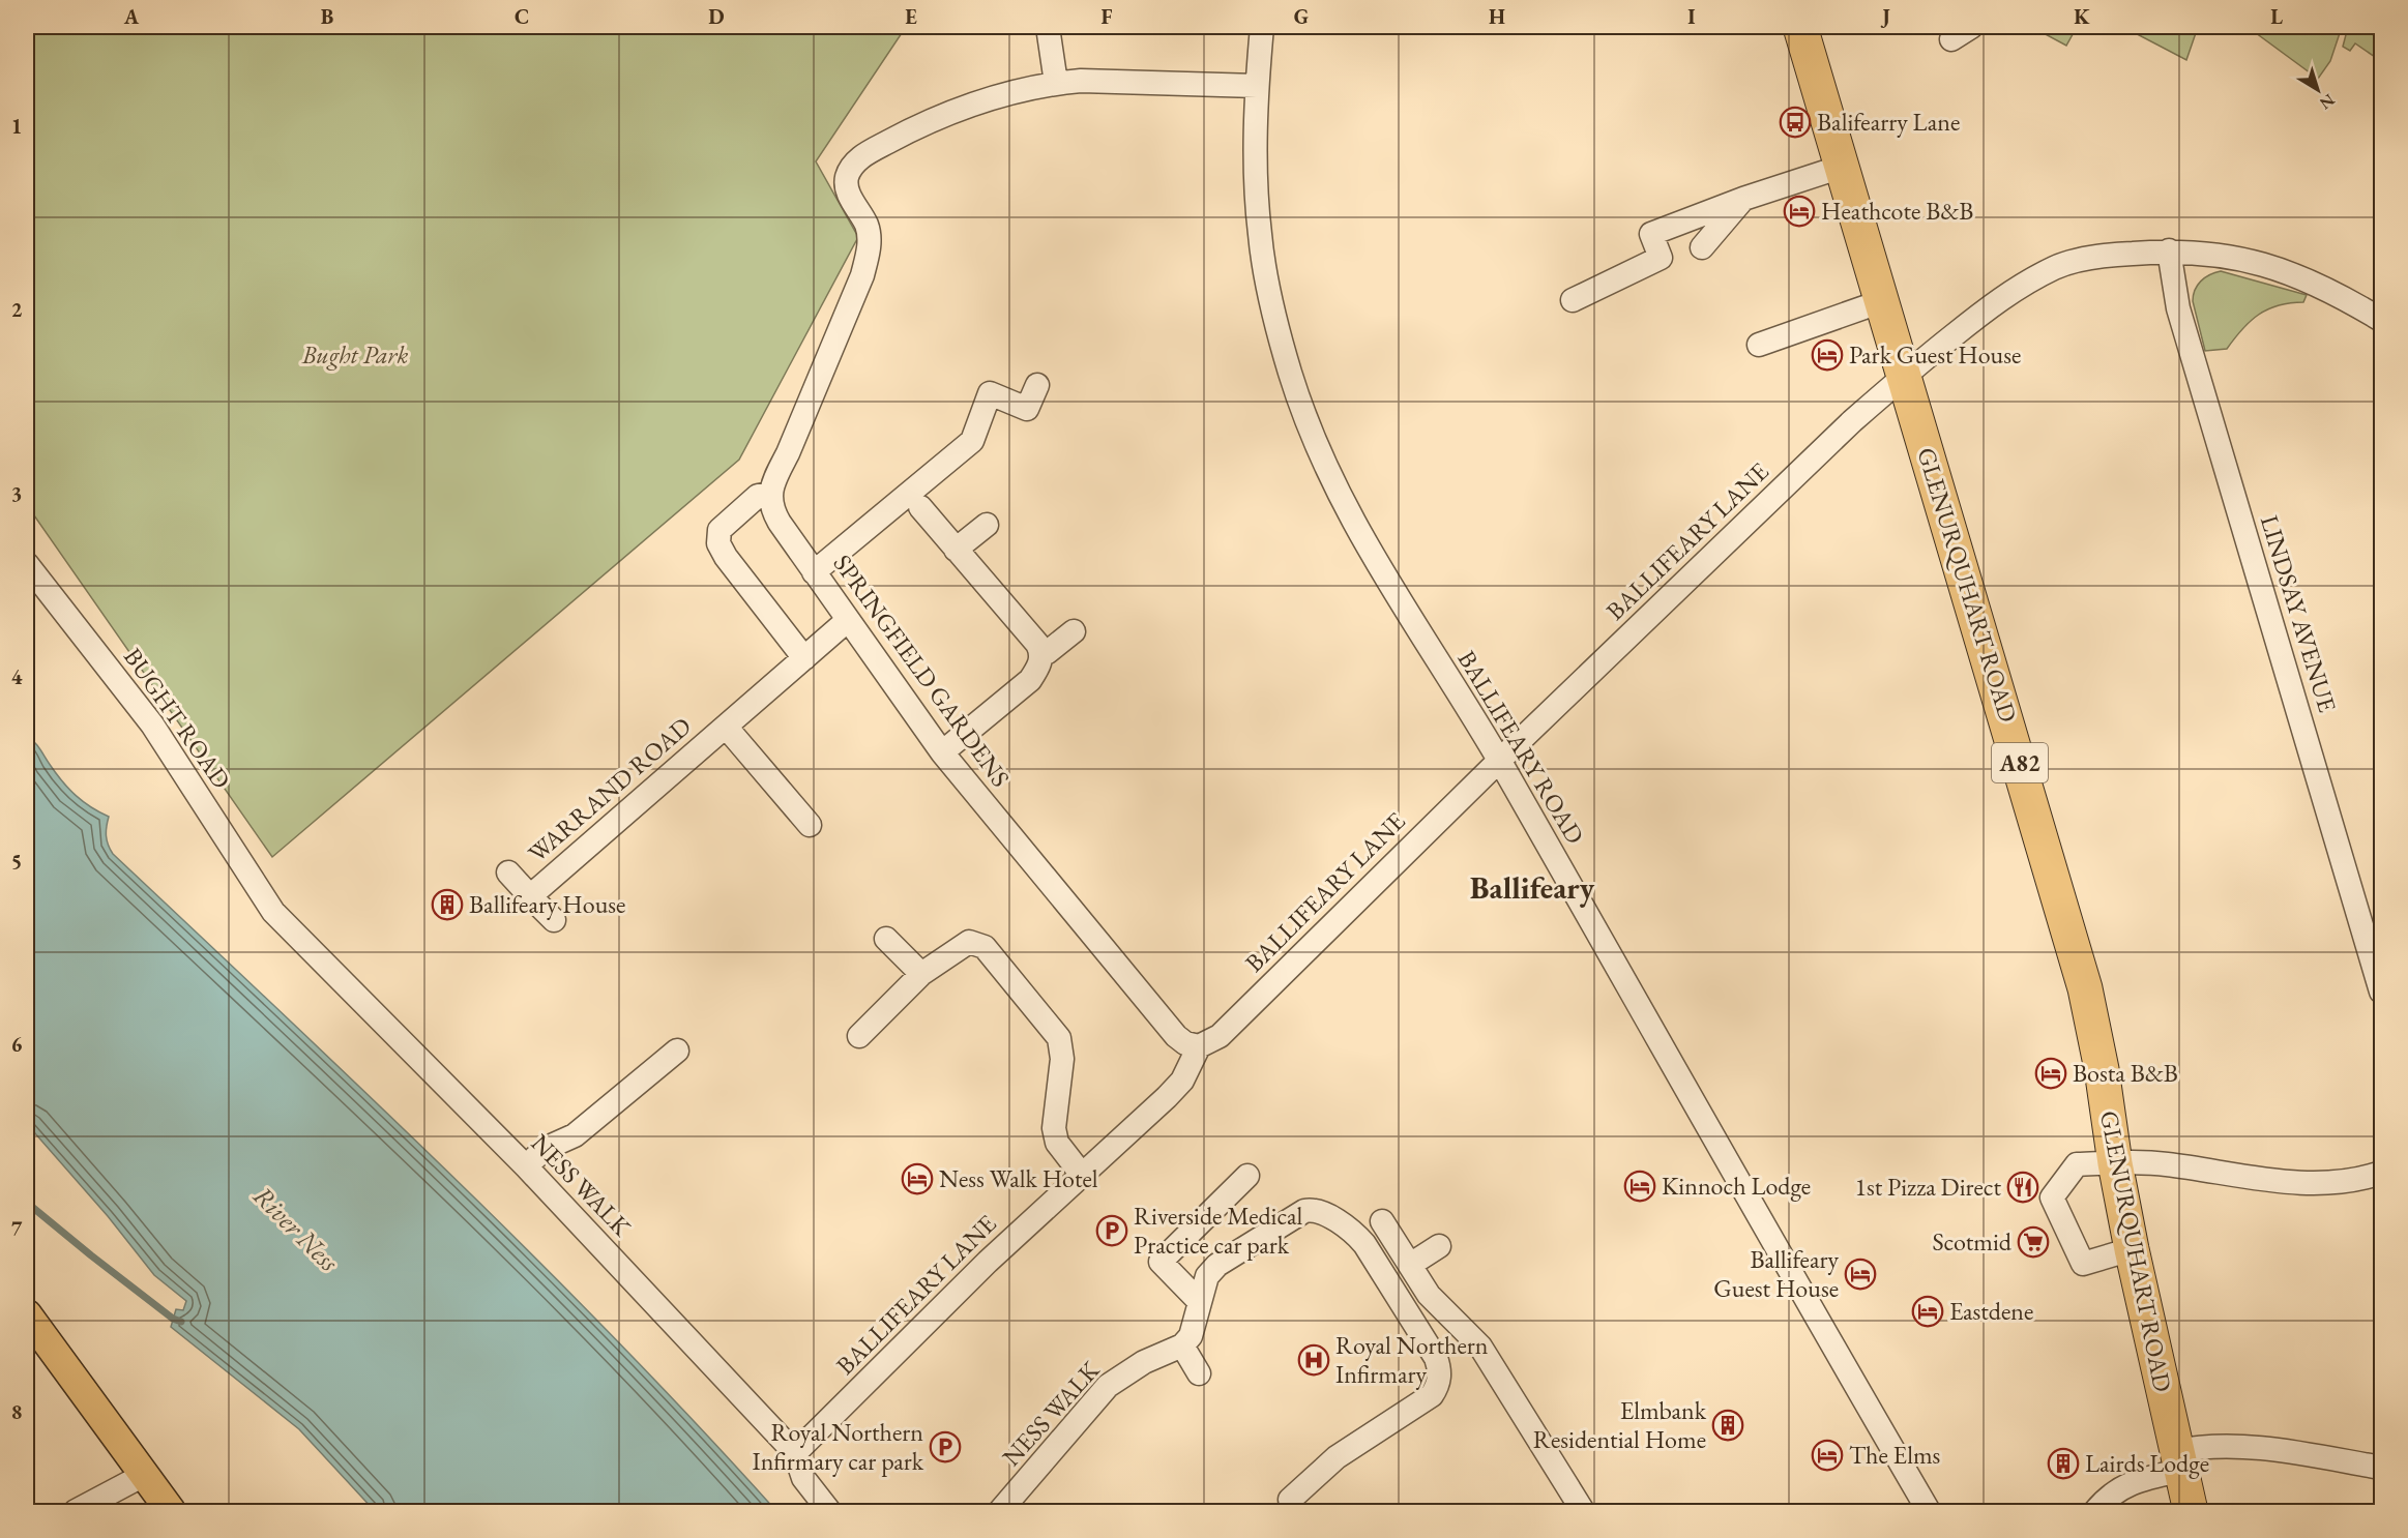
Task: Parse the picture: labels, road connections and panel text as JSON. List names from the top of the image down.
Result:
{
  "streets": {
    "highway": ["GLENURQUHART ROAD", "A82"],
    "street": [
      "BALLIFEARY LANE",
      "LINDSAY AVENUE",
      "SPRINGFIELD GARDENS",
      "BUGHT ROAD",
      "BALLIFEARY ROAD",
      "WARRAND ROAD",
      "NESS WALK"
    ]
  },
  "crossings": [
    ["BALLIFEARY LANE", "GLENURQUHART ROAD"],
    ["BALLIFEARY LANE", "LINDSAY AVENUE"],
    ["BALLIFEARY LANE", "SPRINGFIELD GARDENS"],
    ["BALLIFEARY LANE", "BALLIFEARY ROAD"],
    ["BALLIFEARY LANE", "NESS WALK"],
    ["SPRINGFIELD GARDENS", "WARRAND ROAD"],
    ["BUGHT ROAD", "NESS WALK"]
  ],
  "districts": ["Ballifeary"],
  "water": ["River Ness"],
  "parks": ["Bught Park"],
  "places": {
    "bus stop": ["Balifearry Lane"],
    "hotel": [
      "Heathcote B&B",
      "Park Guest House",
      "Bosta B&B",
      "Ness Walk Hotel",
      "Kinnoch Lodge",
      "Ballifeary Guest House",
      "Eastdene",
      "The Elms"
    ],
    "building": ["Ballifeary House", "Elmbank Residential Home", "Lairds Lodge"],
    "restaurant": ["1st Pizza Direct"],
    "parking": ["Riverside Medical Practice car park", "Royal Northern Infirmary car park"],
    "supermarket": ["Scotmid"],
    "hospital": ["Royal Northern Infirmary"]
  },
  "north": "bottom right",
  "grid": {
    "columns": [
      "A",
      "B",
      "C",
      "D",
      "E",
      "F",
      "G",
      "H",
      "I",
      "J",
      "K",
      "L"
    ],
    "rows": [
      "1",
      "2",
      "3",
      "4",
      "5",
      "6",
      "7",
      "8"
    ]
  }
}
